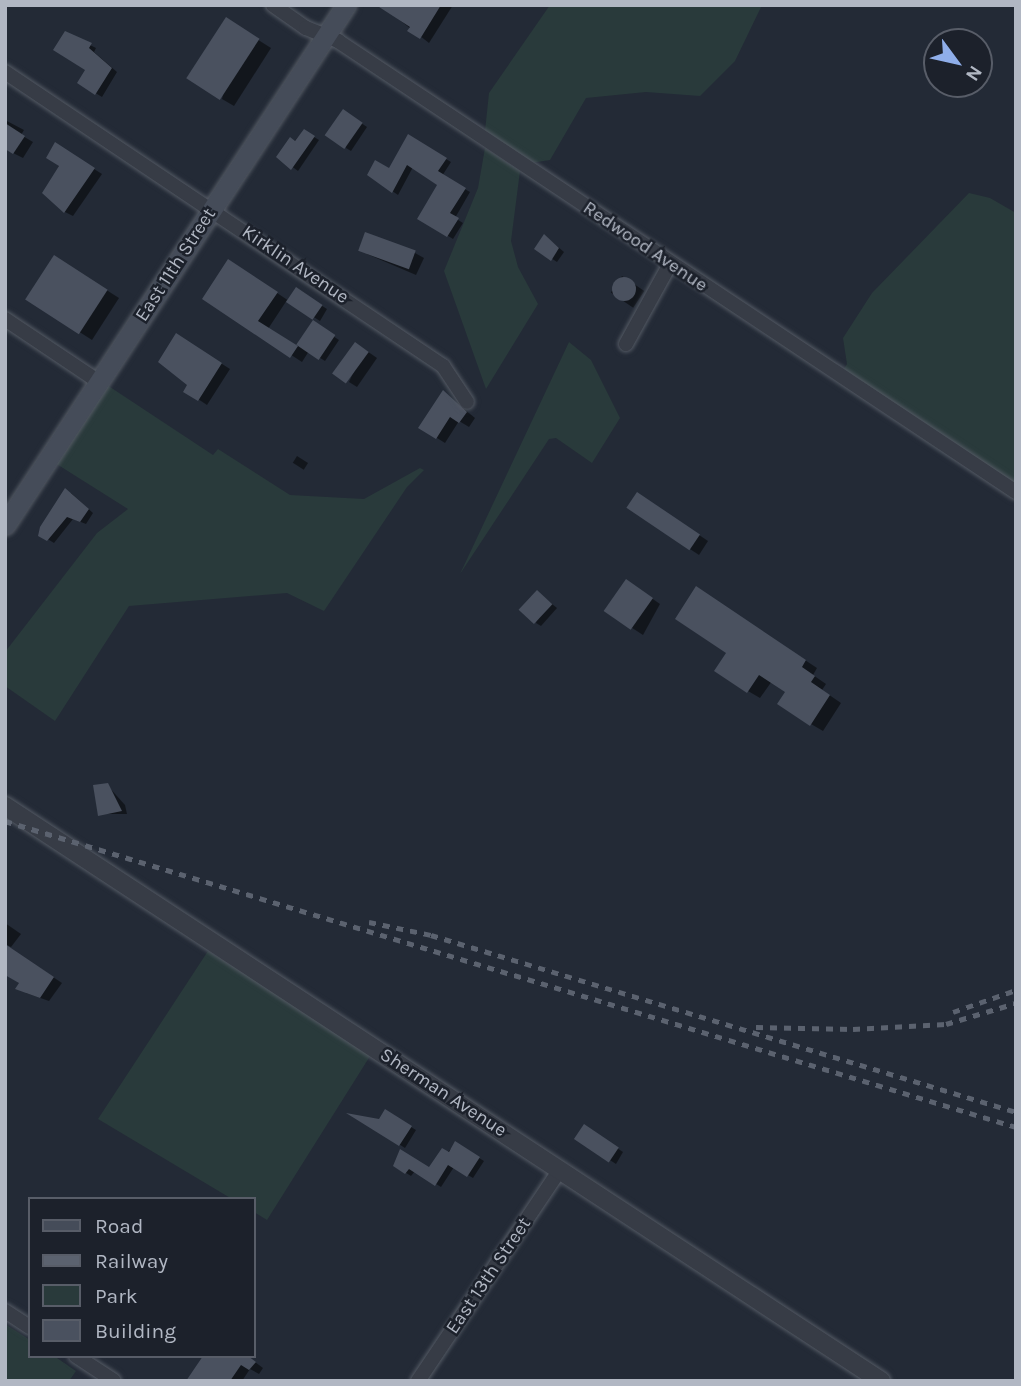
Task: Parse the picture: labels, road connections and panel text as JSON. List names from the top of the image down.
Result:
{
  "streets": {
    "main road": ["East 11th Street"],
    "street": [
      "Redwood Avenue",
      "Kirklin Avenue",
      "Sherman Avenue",
      "East 13th Street"
    ]
  },
  "crossings": [
    ["Redwood Avenue", "East 11th Street"],
    ["East 11th Street", "Kirklin Avenue"],
    ["Sherman Avenue", "East 13th Street"]
  ],
  "legend": [
    "Road",
    "Railway",
    "Park",
    "Building"
  ],
  "north": "bottom right"
}
